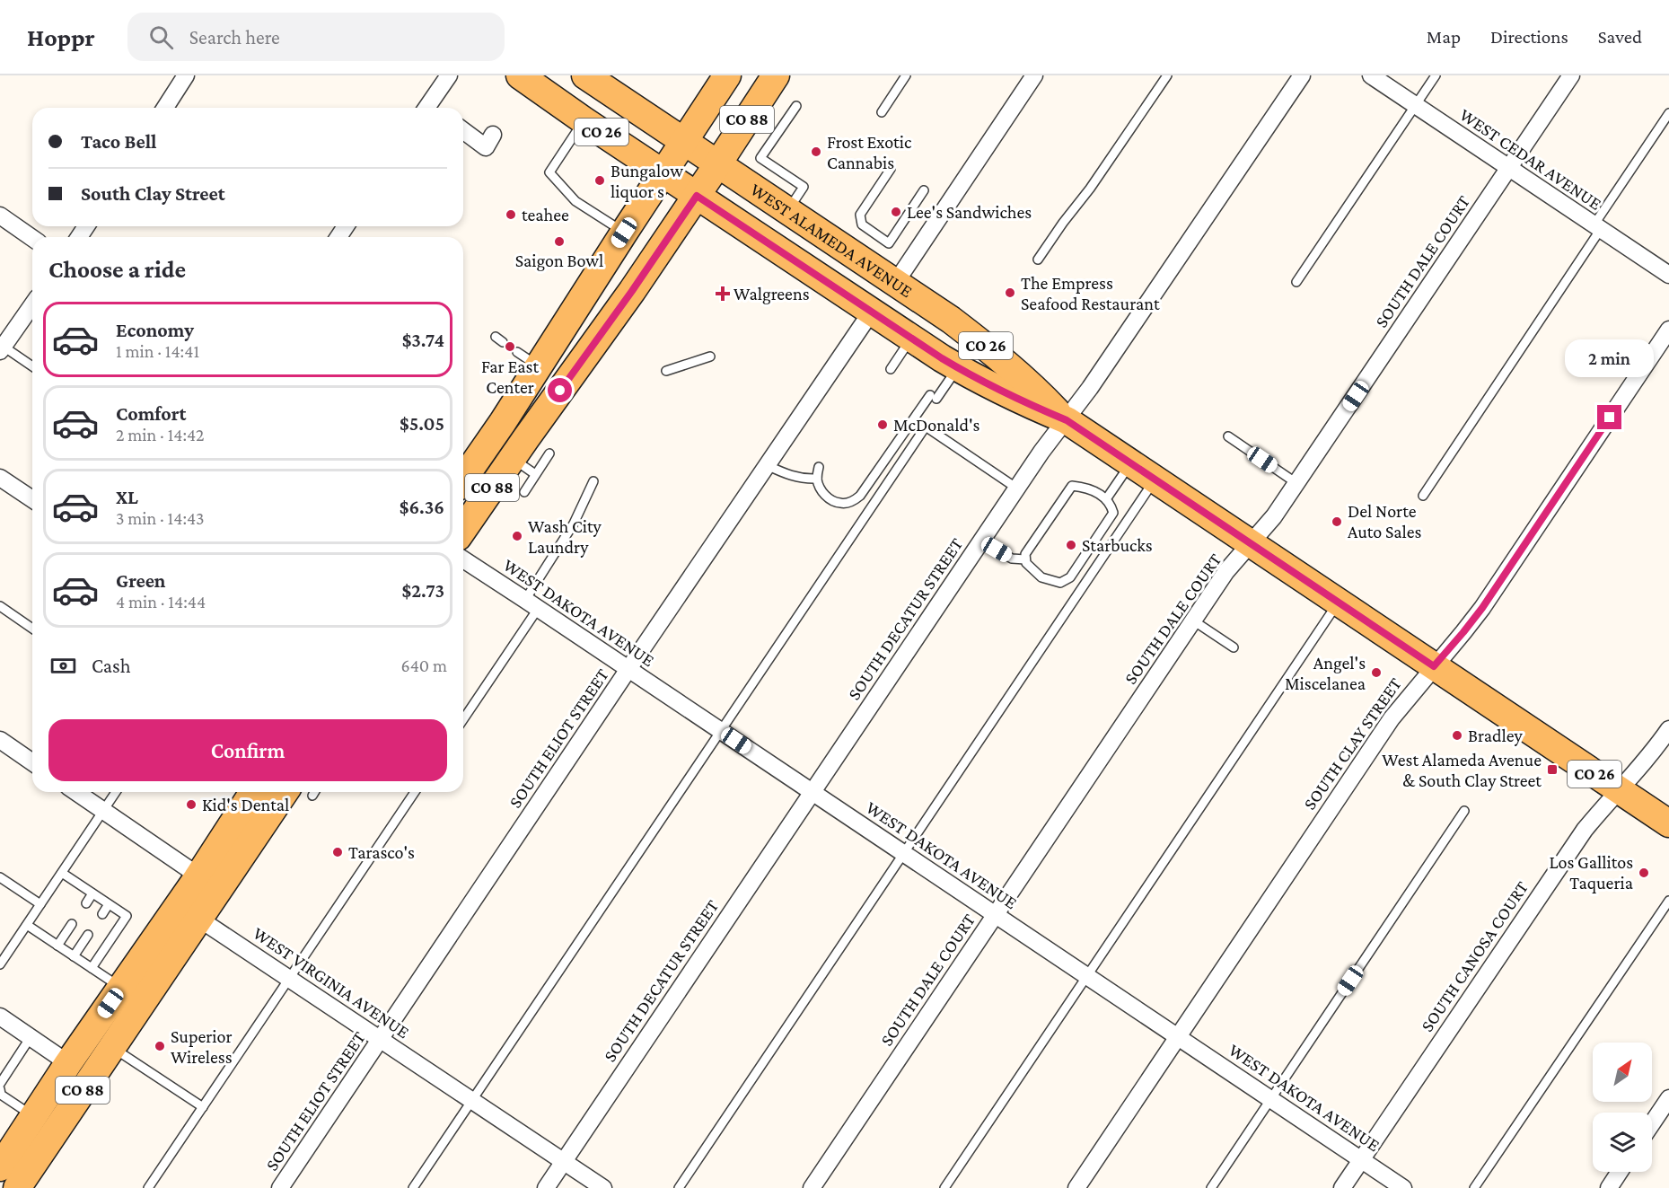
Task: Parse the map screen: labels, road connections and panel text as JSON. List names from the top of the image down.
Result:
{
  "streets": {
    "main road": ["CO 88", "CO 26", "WEST ALAMEDA AVENUE"],
    "street": [
      "WEST CEDAR AVENUE",
      "SOUTH DALE COURT",
      "WEST DAKOTA AVENUE",
      "SOUTH DECATUR STREET",
      "SOUTH ELIOT STREET",
      "SOUTH CLAY STREET",
      "SOUTH CANOSA COURT",
      "WEST VIRGINIA AVENUE"
    ]
  },
  "crossings": [
    ["CO 88", "WEST ALAMEDA AVENUE"],
    ["CO 88", "WEST VIRGINIA AVENUE"],
    ["WEST CEDAR AVENUE", "SOUTH DALE COURT"],
    ["WEST ALAMEDA AVENUE", "SOUTH DALE COURT"],
    ["WEST ALAMEDA AVENUE", "SOUTH DECATUR STREET"],
    ["WEST ALAMEDA AVENUE", "SOUTH ELIOT STREET"],
    ["WEST ALAMEDA AVENUE", "SOUTH CLAY STREET"],
    ["WEST ALAMEDA AVENUE", "SOUTH CANOSA COURT"],
    ["SOUTH DALE COURT", "WEST DAKOTA AVENUE"],
    ["WEST DAKOTA AVENUE", "SOUTH DECATUR STREET"],
    ["WEST DAKOTA AVENUE", "SOUTH ELIOT STREET"],
    ["WEST DAKOTA AVENUE", "SOUTH CLAY STREET"],
    ["WEST DAKOTA AVENUE", "SOUTH CANOSA COURT"],
    ["SOUTH DECATUR STREET", "WEST VIRGINIA AVENUE"],
    ["SOUTH ELIOT STREET", "WEST VIRGINIA AVENUE"]
  ],
  "places": {
    "other": [
      "Frost Exotic Cannabis",
      "Bungalow liquor s",
      "Lee's Sandwiches",
      "teahee",
      "Saigon Bowl",
      "The Empress Seafood Restaurant",
      "Far East Center",
      "McDonald's",
      "Del Norte Auto Sales",
      "Wash City Laundry",
      "Starbucks",
      "Angel's Miscelanea",
      "Bradley",
      "Kid's Dental",
      "Tarasco's",
      "Los Gallitos Taqueria",
      "Superior Wireless"
    ],
    "health": ["Walgreens"],
    "transit": ["West Alameda Avenue & South Clay Street"]
  },
  "north": "top right",
  "page": {
    "header": "Hoppr",
    "search": "Search here",
    "nav": ["Map", "Directions", "Saved"],
    "banner": ["Taco Bell", "South Clay Street"],
    "heading": "Choose a ride",
    "list": [
      {
        "name": "Economy",
        "note": "1 min · 14:41",
        "value": "$3.74"
      },
      {
        "name": "Comfort",
        "note": "2 min · 14:42",
        "value": "$5.05"
      },
      {
        "name": "XL",
        "note": "3 min · 14:43",
        "value": "$6.36"
      },
      {
        "name": "Green",
        "note": "4 min · 14:44",
        "value": "$2.73"
      }
    ],
    "bubble": "2 min",
    "pay": ["Cash", "640 m"],
    "buttons": "Confirm"
  }
}
